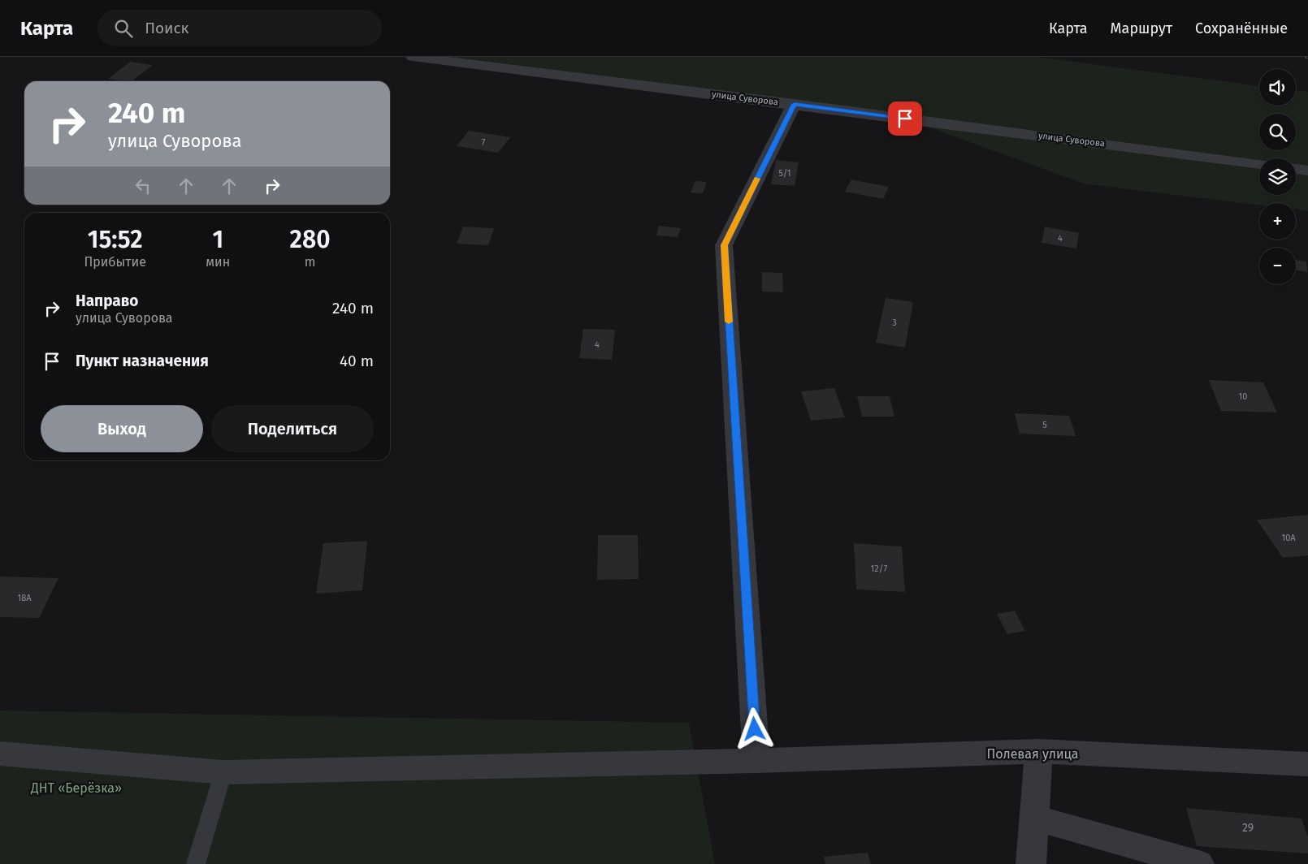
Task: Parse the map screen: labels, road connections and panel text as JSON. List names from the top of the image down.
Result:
{
  "streets": {
    "street": ["улица Суворова", "Полевая улица"]
  },
  "parks": ["ДНТ «Берёзка»"],
  "house_numbers": [
    "7",
    "5/1",
    "4",
    "3",
    "4",
    "10",
    "5",
    "10А",
    "12/7",
    "18А",
    "29"
  ],
  "page": {
    "header": "Карта",
    "search": "Поиск",
    "nav": ["Карта", "Маршрут", "Сохранённые"],
    "map_buttons": ["+", "−"],
    "turn": ["240 m", "улица Суворова"],
    "eta": [
      "15:52",
      "Прибытие",
      "1",
      "мин",
      "280",
      "m"
    ],
    "list": [
      {
        "name": "Направо",
        "note": "улица Суворова",
        "value": "240 m"
      },
      {
        "name": "Пункт назначения",
        "value": "40 m"
      }
    ],
    "buttons": ["Выход", "Поделиться"]
  }
}
